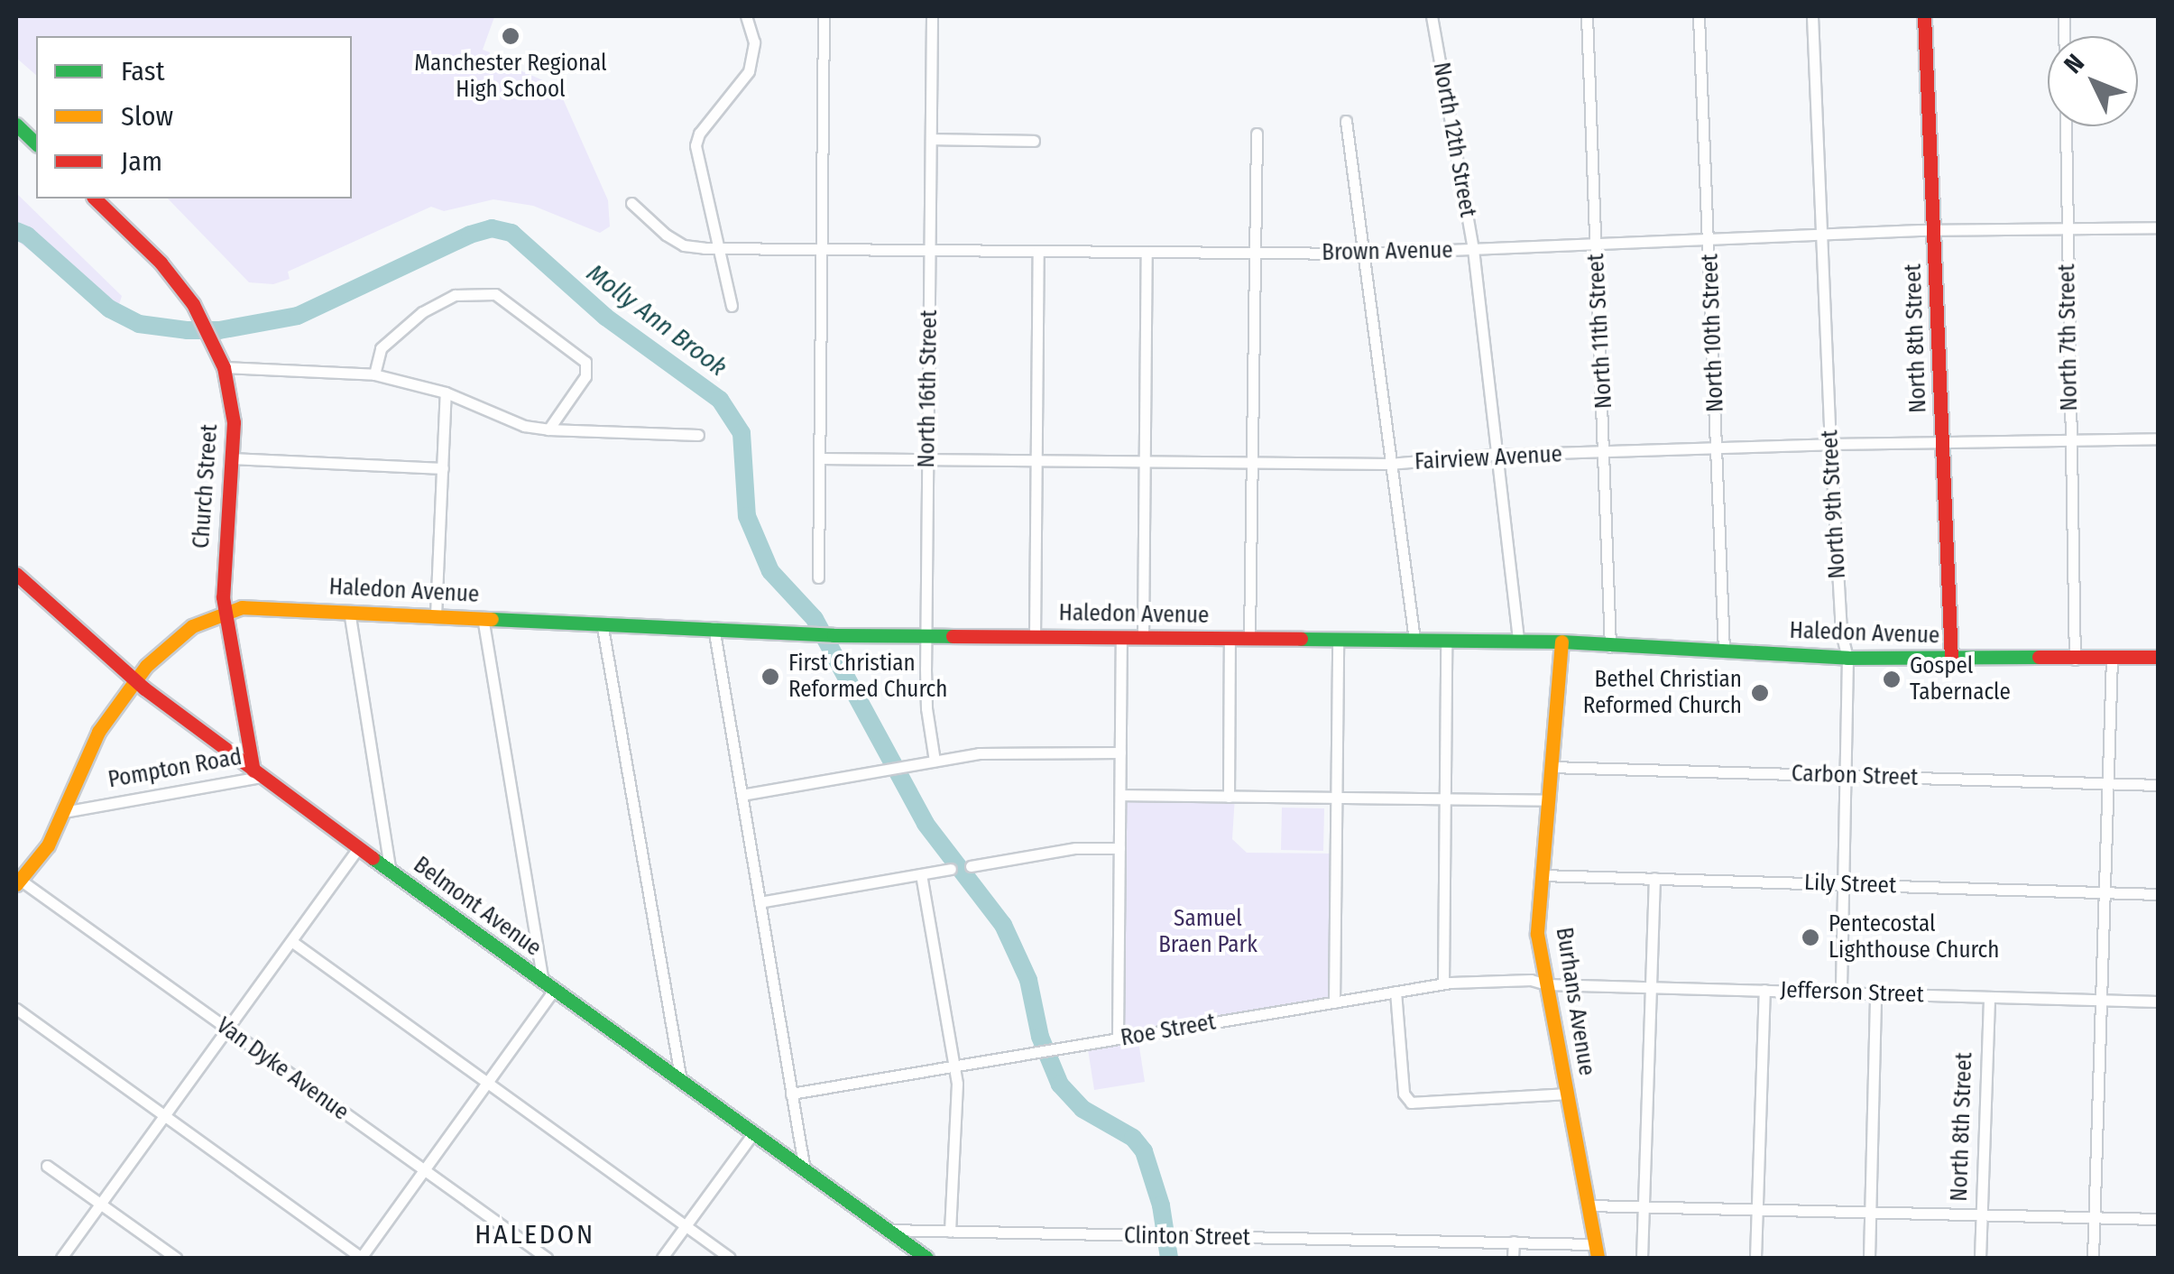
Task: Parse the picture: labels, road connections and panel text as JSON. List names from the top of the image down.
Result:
{
  "streets": {
    "main road": [
      "North 8th Street",
      "Church Street",
      "Haledon Avenue",
      "Belmont Avenue",
      "Burhans Avenue"
    ],
    "street": [
      "North 12th Street",
      "Brown Avenue",
      "North 11th Street",
      "North 10th Street",
      "North 7th Street",
      "North 16th Street",
      "Fairview Avenue",
      "North 9th Street",
      "Pompton Road",
      "Carbon Street",
      "Lily Street",
      "Jefferson Street",
      "Roe Street",
      "Van Dyke Avenue",
      "Clinton Street"
    ]
  },
  "crossings": [
    ["North 12th Street", "Brown Avenue"],
    ["North 12th Street", "Fairview Avenue"],
    ["North 12th Street", "Haledon Avenue"],
    ["Brown Avenue", "North 11th Street"],
    ["Brown Avenue", "North 10th Street"],
    ["Brown Avenue", "North 7th Street"],
    ["Brown Avenue", "North 8th Street"],
    ["Brown Avenue", "North 16th Street"],
    ["Brown Avenue", "North 9th Street"],
    ["North 11th Street", "Fairview Avenue"],
    ["North 11th Street", "Haledon Avenue"],
    ["North 10th Street", "Fairview Avenue"],
    ["North 10th Street", "Haledon Avenue"],
    ["North 7th Street", "Fairview Avenue"],
    ["North 7th Street", "Haledon Avenue"],
    ["North 8th Street", "Fairview Avenue"],
    ["North 8th Street", "Haledon Avenue"],
    ["North 8th Street", "Jefferson Street"],
    ["North 16th Street", "Fairview Avenue"],
    ["North 16th Street", "Haledon Avenue"],
    ["Fairview Avenue", "North 9th Street"],
    ["Church Street", "Haledon Avenue"],
    ["Church Street", "Pompton Road"],
    ["Church Street", "Belmont Avenue"],
    ["North 9th Street", "Haledon Avenue"],
    ["North 9th Street", "Carbon Street"],
    ["North 9th Street", "Lily Street"],
    ["North 9th Street", "Jefferson Street"],
    ["Haledon Avenue", "Pompton Road"],
    ["Haledon Avenue", "Belmont Avenue"],
    ["Haledon Avenue", "Burhans Avenue"],
    ["Pompton Road", "Belmont Avenue"],
    ["Carbon Street", "Burhans Avenue"],
    ["Lily Street", "Burhans Avenue"],
    ["Belmont Avenue", "Clinton Street"],
    ["Jefferson Street", "Burhans Avenue"],
    ["Jefferson Street", "Roe Street"],
    ["Burhans Avenue", "Roe Street"],
    ["Burhans Avenue", "Clinton Street"]
  ],
  "districts": ["HALEDON"],
  "water": ["Molly Ann Brook"],
  "parks": ["Samuel Braen Park"],
  "places": [
    "Manchester Regional High School",
    "First Christian Reformed Church",
    "Gospel Tabernacle",
    "Bethel Christian Reformed Church",
    "Pentecostal Lighthouse Church"
  ],
  "legend": ["Fast", "Slow", "Jam"],
  "north": "top left"
}
